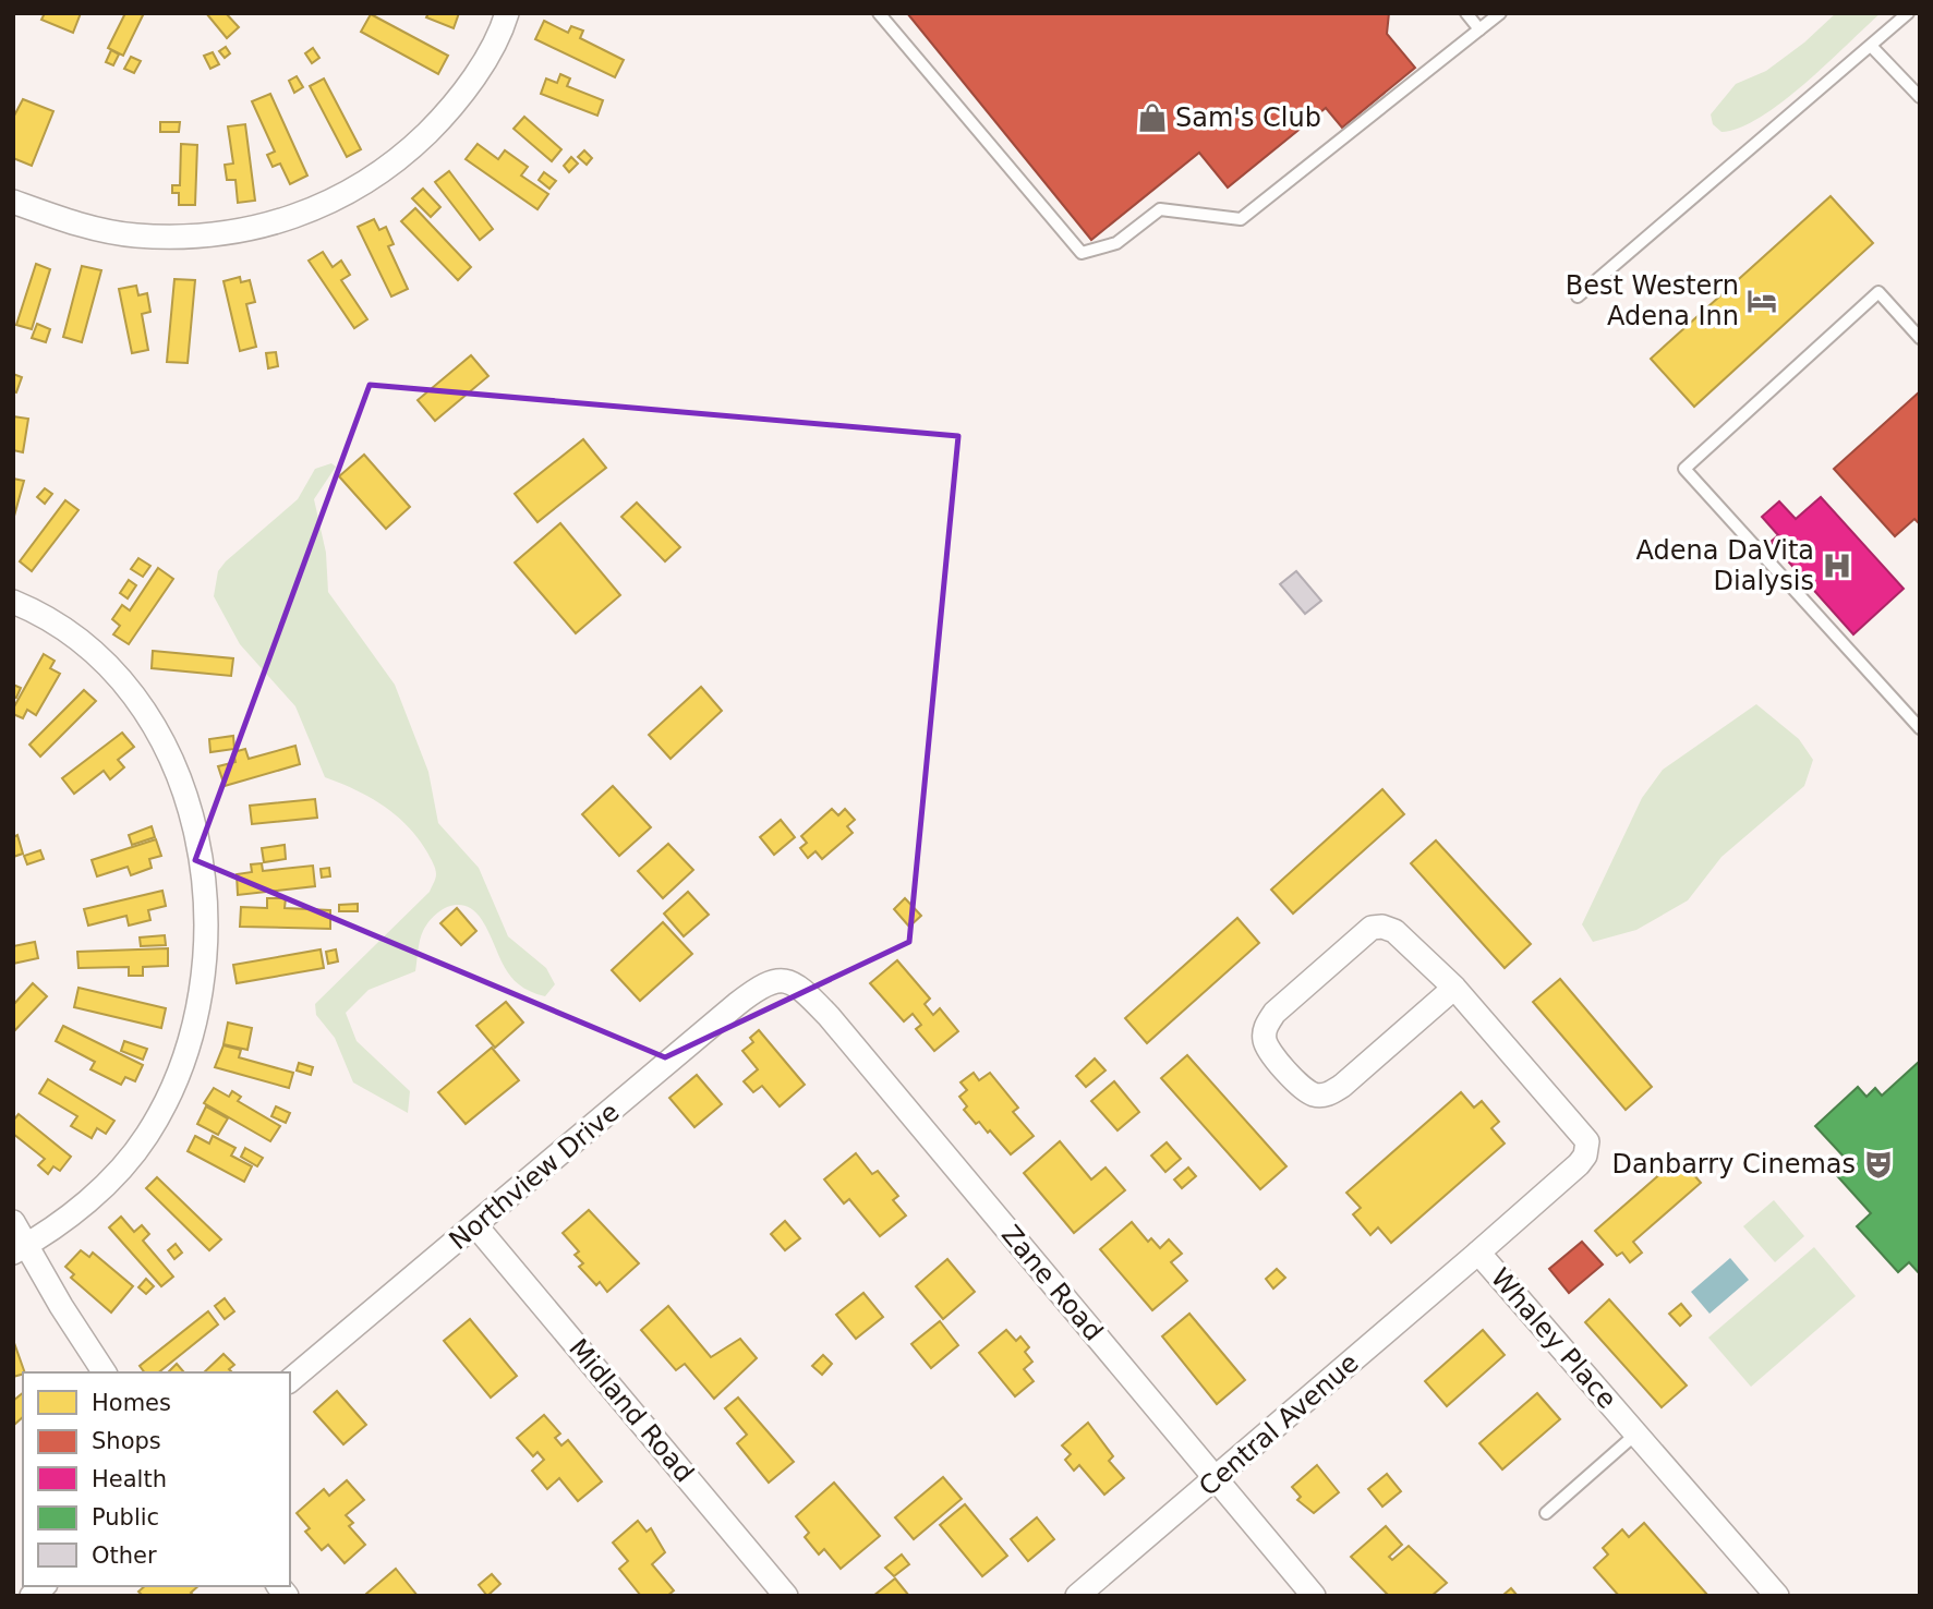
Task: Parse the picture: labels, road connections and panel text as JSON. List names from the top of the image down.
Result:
{
  "streets": {
    "street": [
      "Northview Drive",
      "Zane Road",
      "Whaley Place",
      "Midland Road",
      "Central Avenue"
    ]
  },
  "crossings": [
    ["Northview Drive", "Zane Road"],
    ["Northview Drive", "Midland Road"],
    ["Zane Road", "Central Avenue"],
    ["Whaley Place", "Central Avenue"]
  ],
  "places": {
    "shop": ["Sam's Club"],
    "hotel": ["Best Western Adena Inn"],
    "hospital": ["Adena DaVita Dialysis"],
    "theatre": ["Danbarry Cinemas"]
  },
  "legend": [
    "Homes",
    "Shops",
    "Health",
    "Public",
    "Other"
  ]
}
